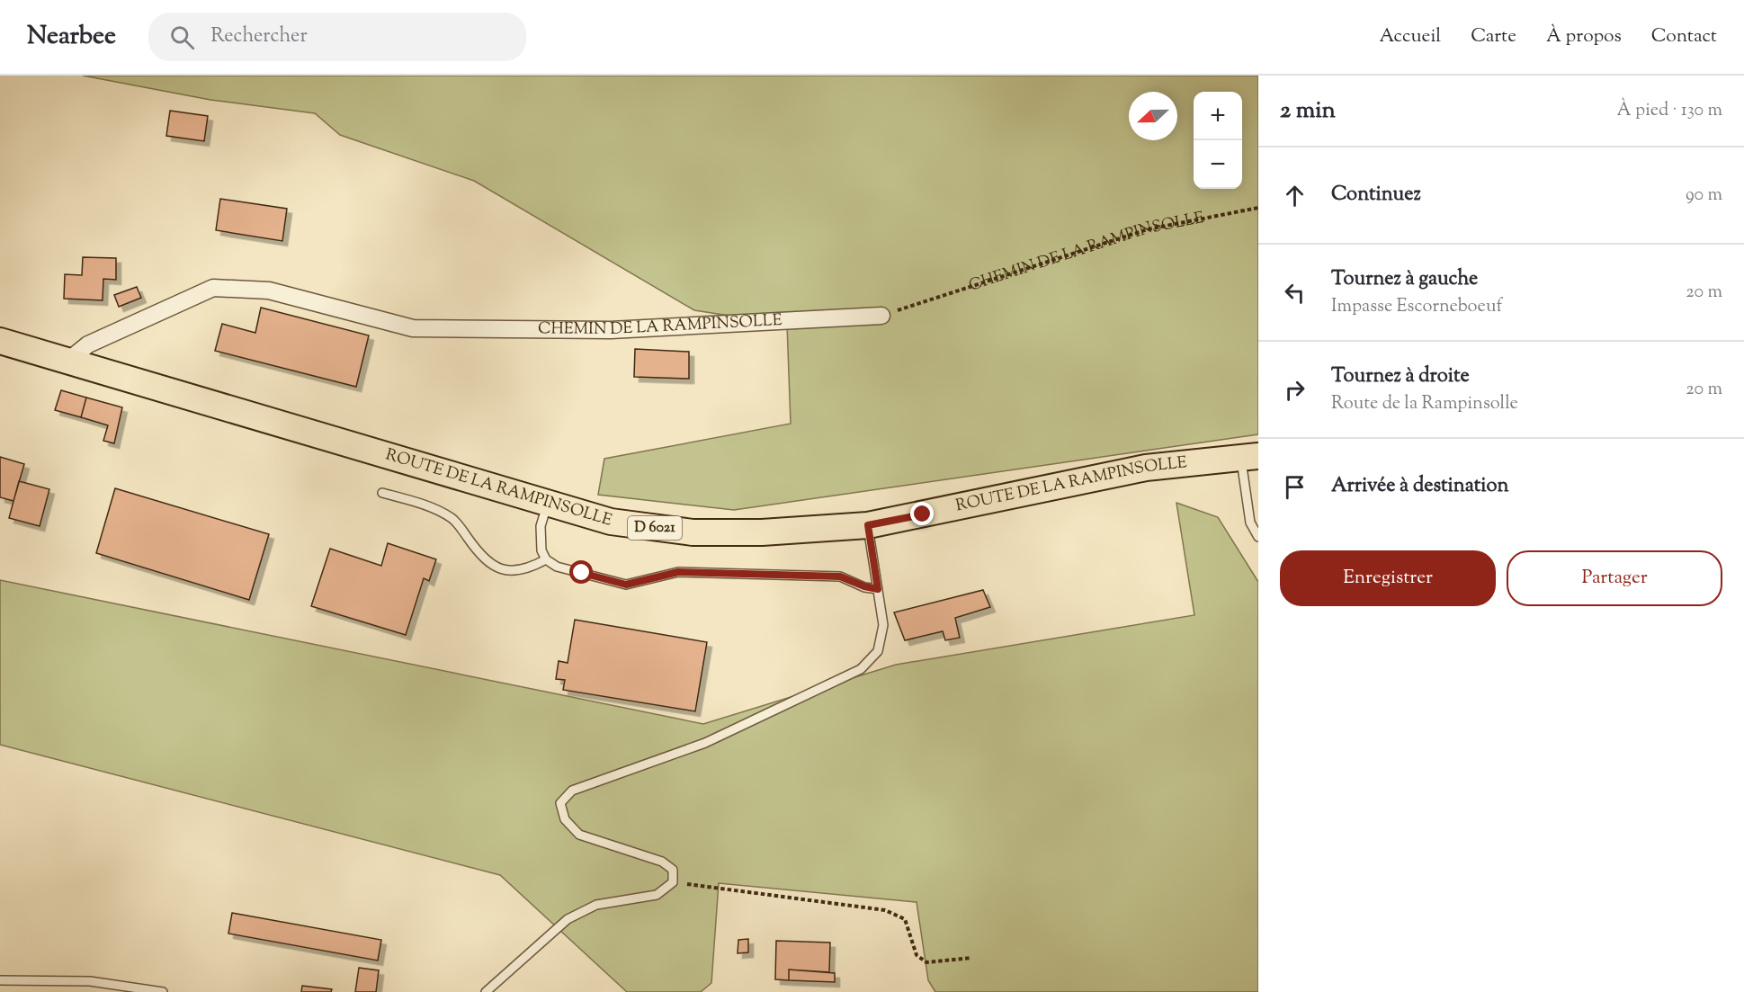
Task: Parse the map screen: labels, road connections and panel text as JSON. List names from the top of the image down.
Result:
{
  "streets": {
    "main road": ["ROUTE DE LA RAMPINSOLLE", "D 6021"],
    "street": ["CHEMIN DE LA RAMPINSOLLE"]
  },
  "crossings": [
    ["CHEMIN DE LA RAMPINSOLLE", "ROUTE DE LA RAMPINSOLLE"],
    ["CHEMIN DE LA RAMPINSOLLE", "D 6021"],
    ["ROUTE DE LA RAMPINSOLLE", "D 6021"]
  ],
  "north": "left",
  "page": {
    "header": "Nearbee",
    "search": "Rechercher",
    "nav": [
      "Accueil",
      "Carte",
      "À propos",
      "Contact"
    ],
    "heading": ["2 min", "À pied · 130 m"],
    "map_buttons": ["+", "−"],
    "list": [
      ["Continuez", "90 m"],
      ["Tournez à gauche", "Impasse Escorneboeuf", "20 m"],
      ["Tournez à droite", "Route de la Rampinsolle", "20 m"],
      "Arrivée à destination"
    ],
    "buttons": ["Enregistrer", "Partager"]
  }
}
